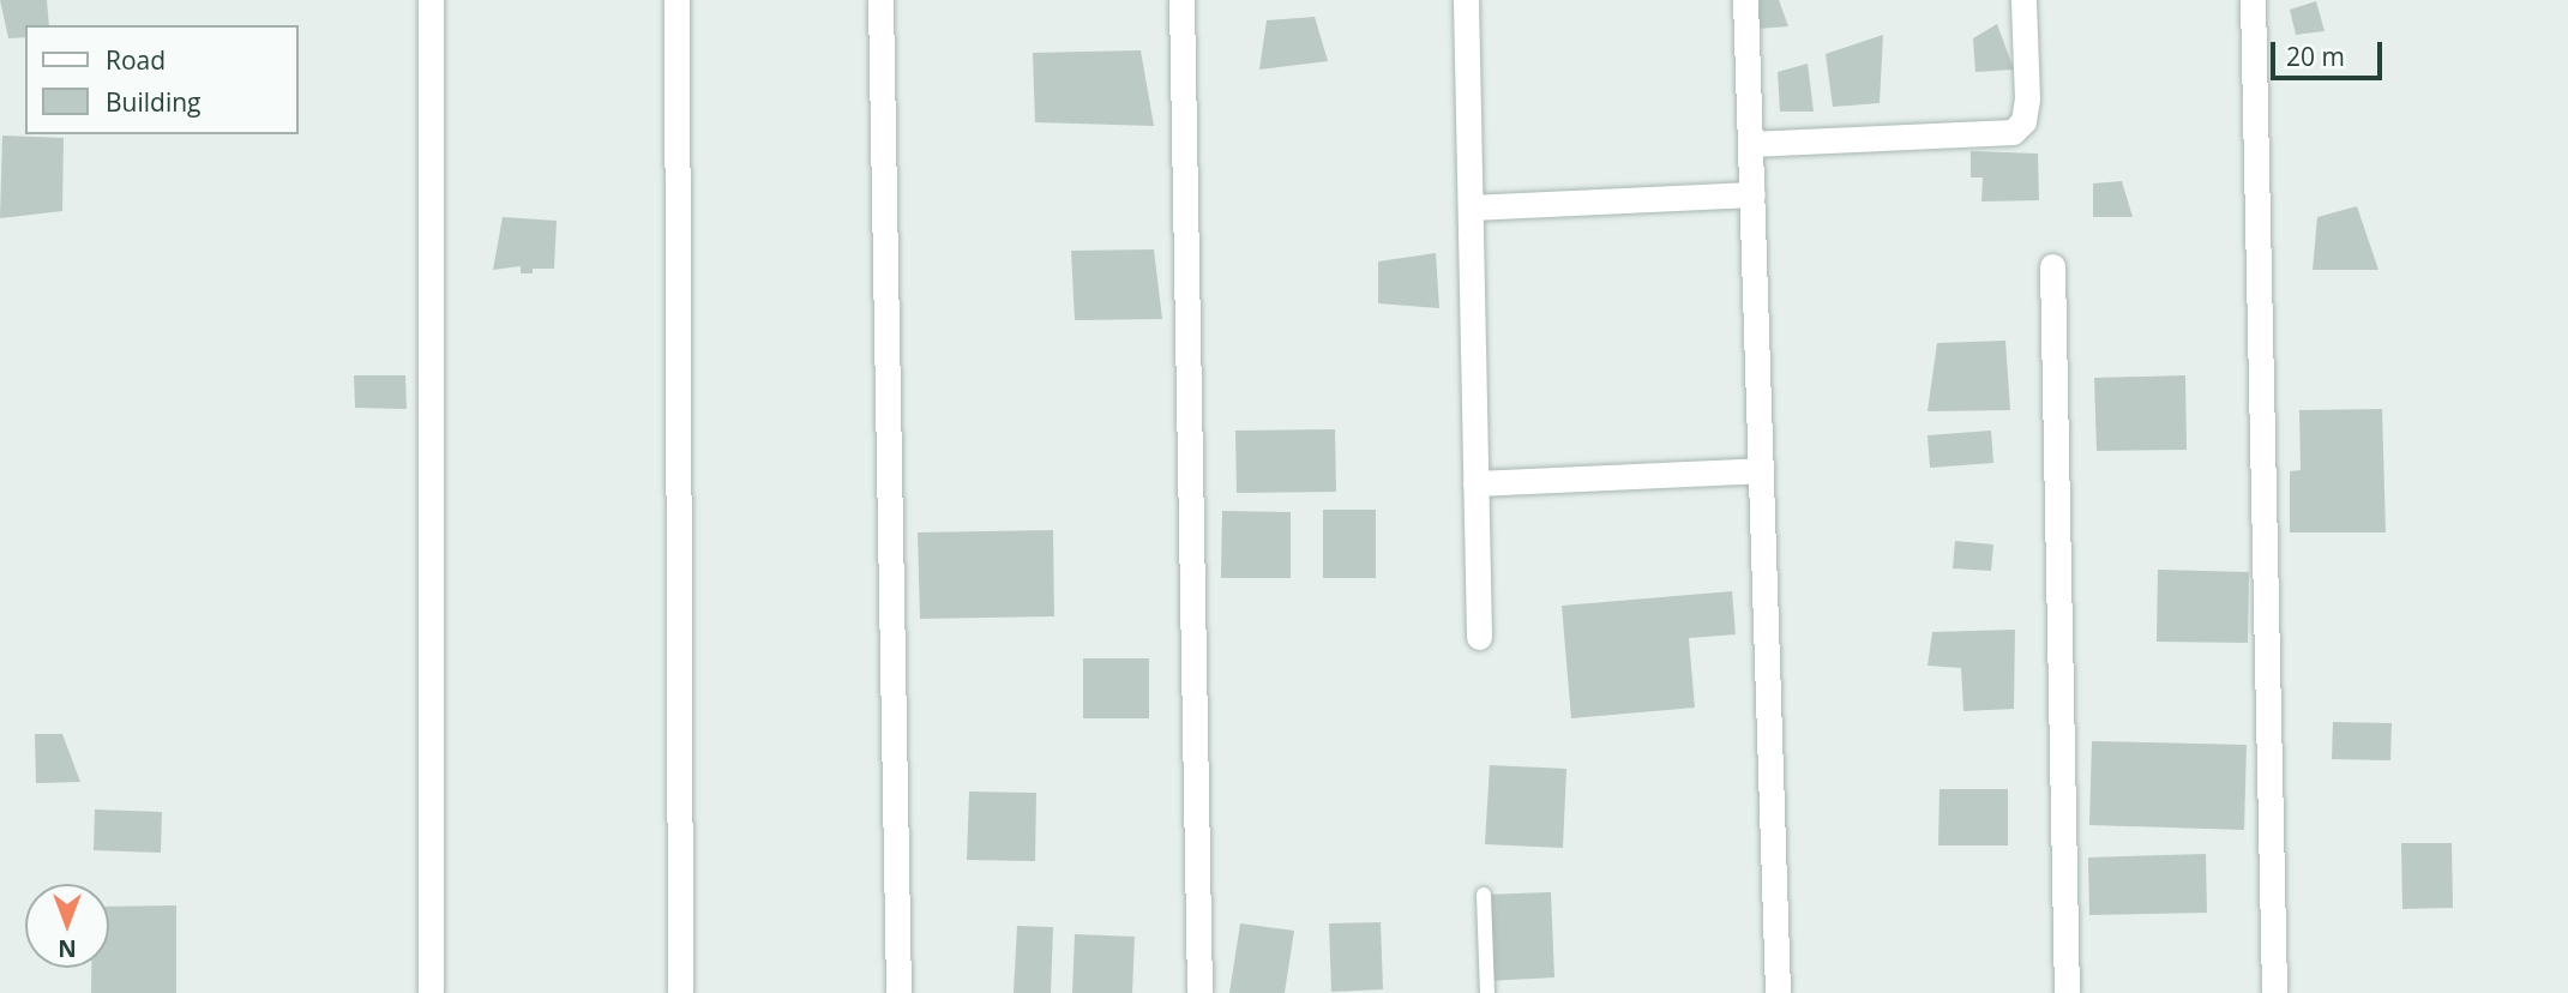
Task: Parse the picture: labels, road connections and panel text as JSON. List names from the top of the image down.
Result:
{
  "legend": ["Road", "Building"],
  "scale_bar": "20 m",
  "north": "bottom"
}
